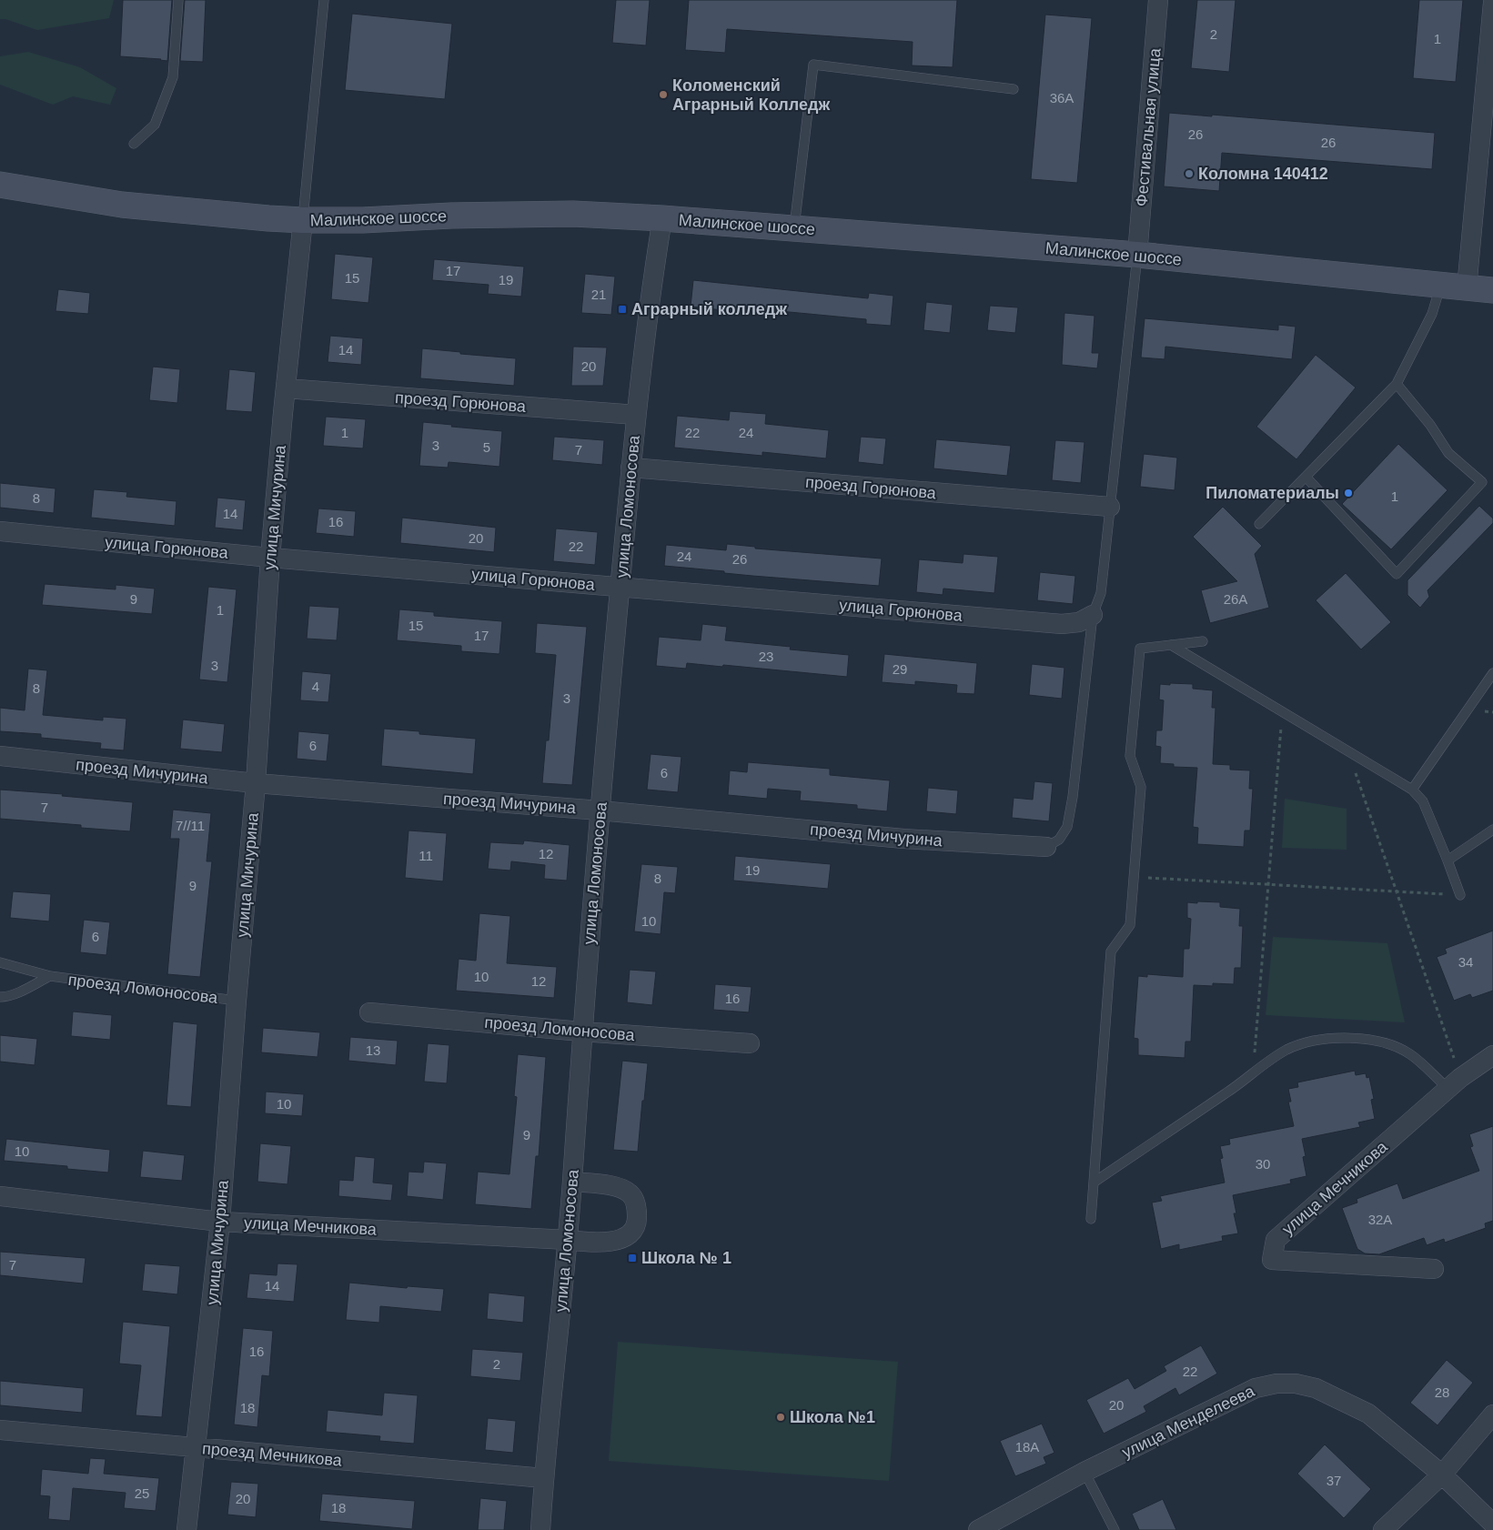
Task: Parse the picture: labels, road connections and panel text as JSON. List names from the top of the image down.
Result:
{
  "streets": {
    "main road": ["Малинское шоссе"],
    "street": [
      "Фестивальная улица",
      "проезд Горюнова",
      "улица Ломоносова",
      "улица Мичурина",
      "улица Горюнова",
      "проезд Мичурина",
      "проезд Ломоносова",
      "улица Мечникова",
      "улица Менделеева",
      "проезд Мечникова"
    ]
  },
  "crossings": [
    ["Фестивальная улица", "Малинское шоссе"],
    ["Малинское шоссе", "улица Ломоносова"],
    ["Малинское шоссе", "улица Мичурина"],
    ["проезд Горюнова", "улица Ломоносова"],
    ["проезд Горюнова", "улица Мичурина"],
    ["улица Ломоносова", "улица Горюнова"],
    ["улица Ломоносова", "проезд Мичурина"],
    ["улица Ломоносова", "проезд Ломоносова"],
    ["улица Ломоносова", "улица Мечникова"],
    ["улица Ломоносова", "проезд Мечникова"],
    ["улица Мичурина", "улица Горюнова"],
    ["улица Мичурина", "проезд Мичурина"],
    ["улица Мичурина", "проезд Ломоносова"],
    ["улица Мичурина", "улица Мечникова"],
    ["улица Мичурина", "проезд Мечникова"]
  ],
  "places": {
    "other": [
      "Коломенский Аграрный Колледж",
      "Коломна 140412",
      "Пиломатериалы",
      "Школа №1"
    ],
    "transit": ["Аграрный колледж", "Школа № 1"]
  },
  "house_numbers": [
    "2",
    "1",
    "36А",
    "26",
    "26",
    "17",
    "15",
    "19",
    "21",
    "14",
    "20",
    "1",
    "22",
    "24",
    "3",
    "5",
    "7",
    "1",
    "8",
    "14",
    "16",
    "20",
    "22",
    "24",
    "26",
    "9",
    "26А",
    "1",
    "15",
    "17",
    "23",
    "3",
    "29",
    "4",
    "8",
    "3",
    "6",
    "6",
    "7",
    "7//11",
    "12",
    "11",
    "19",
    "8",
    "9",
    "10",
    "6",
    "34",
    "10",
    "12",
    "16",
    "13",
    "10",
    "9",
    "10",
    "30",
    "32А",
    "7",
    "14",
    "16",
    "2",
    "22",
    "28",
    "20",
    "18",
    "18А",
    "37",
    "25",
    "20",
    "18"
  ]
}
